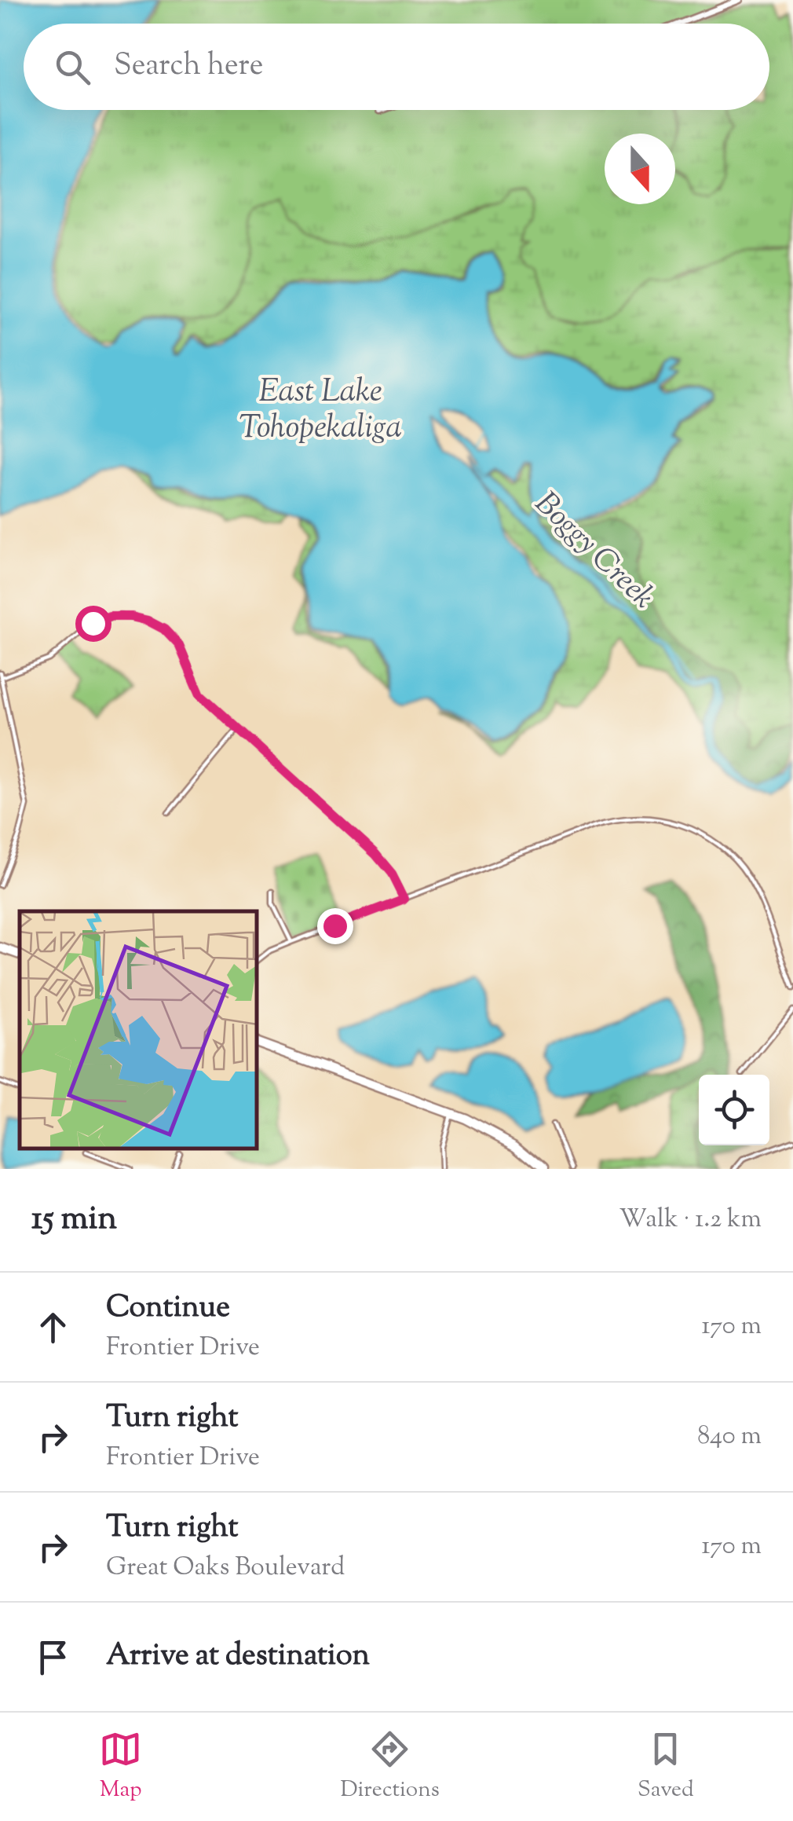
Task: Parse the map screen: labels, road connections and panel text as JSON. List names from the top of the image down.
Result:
{
  "water": ["East Lake Tohopekaliga", "Boggy Creek"],
  "north": "bottom",
  "page": {
    "search": "Search here",
    "heading": ["15 min", "Walk · 1.2 km"],
    "list": [
      ["Continue", "Frontier Drive", "170 m"],
      ["Turn right", "Frontier Drive", "840 m"],
      ["Turn right", "Great Oaks Boulevard", "170 m"],
      "Arrive at destination"
    ],
    "nav": ["Map", "Directions", "Saved"]
  }
}
